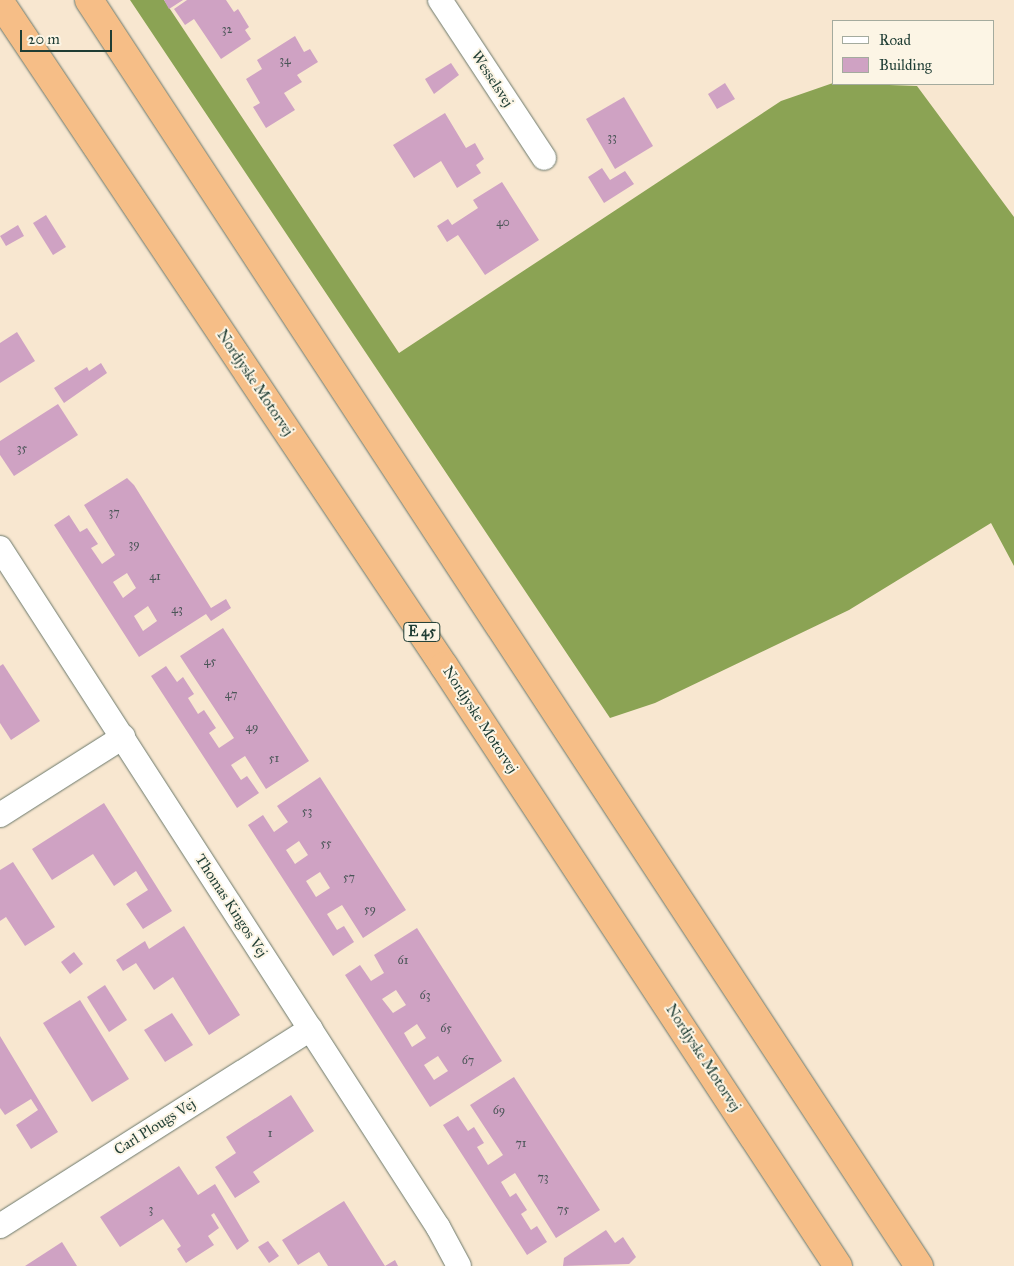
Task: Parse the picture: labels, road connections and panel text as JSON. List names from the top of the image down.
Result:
{
  "streets": {
    "highway": ["Nordjyske Motorvej", "E 45"],
    "street": ["Wesselsvej", "Thomas Kingos Vej", "Carl Plougs Vej"]
  },
  "crossings": [
    ["Thomas Kingos Vej", "Carl Plougs Vej"]
  ],
  "house_numbers": [
    "32",
    "34",
    "33",
    "40",
    "35",
    "37",
    "39",
    "41",
    "43",
    "45",
    "47",
    "49",
    "51",
    "53",
    "55",
    "57",
    "59",
    "61",
    "63",
    "65",
    "67",
    "69",
    "1",
    "71",
    "73",
    "3",
    "75"
  ],
  "legend": ["Road", "Building"],
  "scale_bar": "20 m"
}
